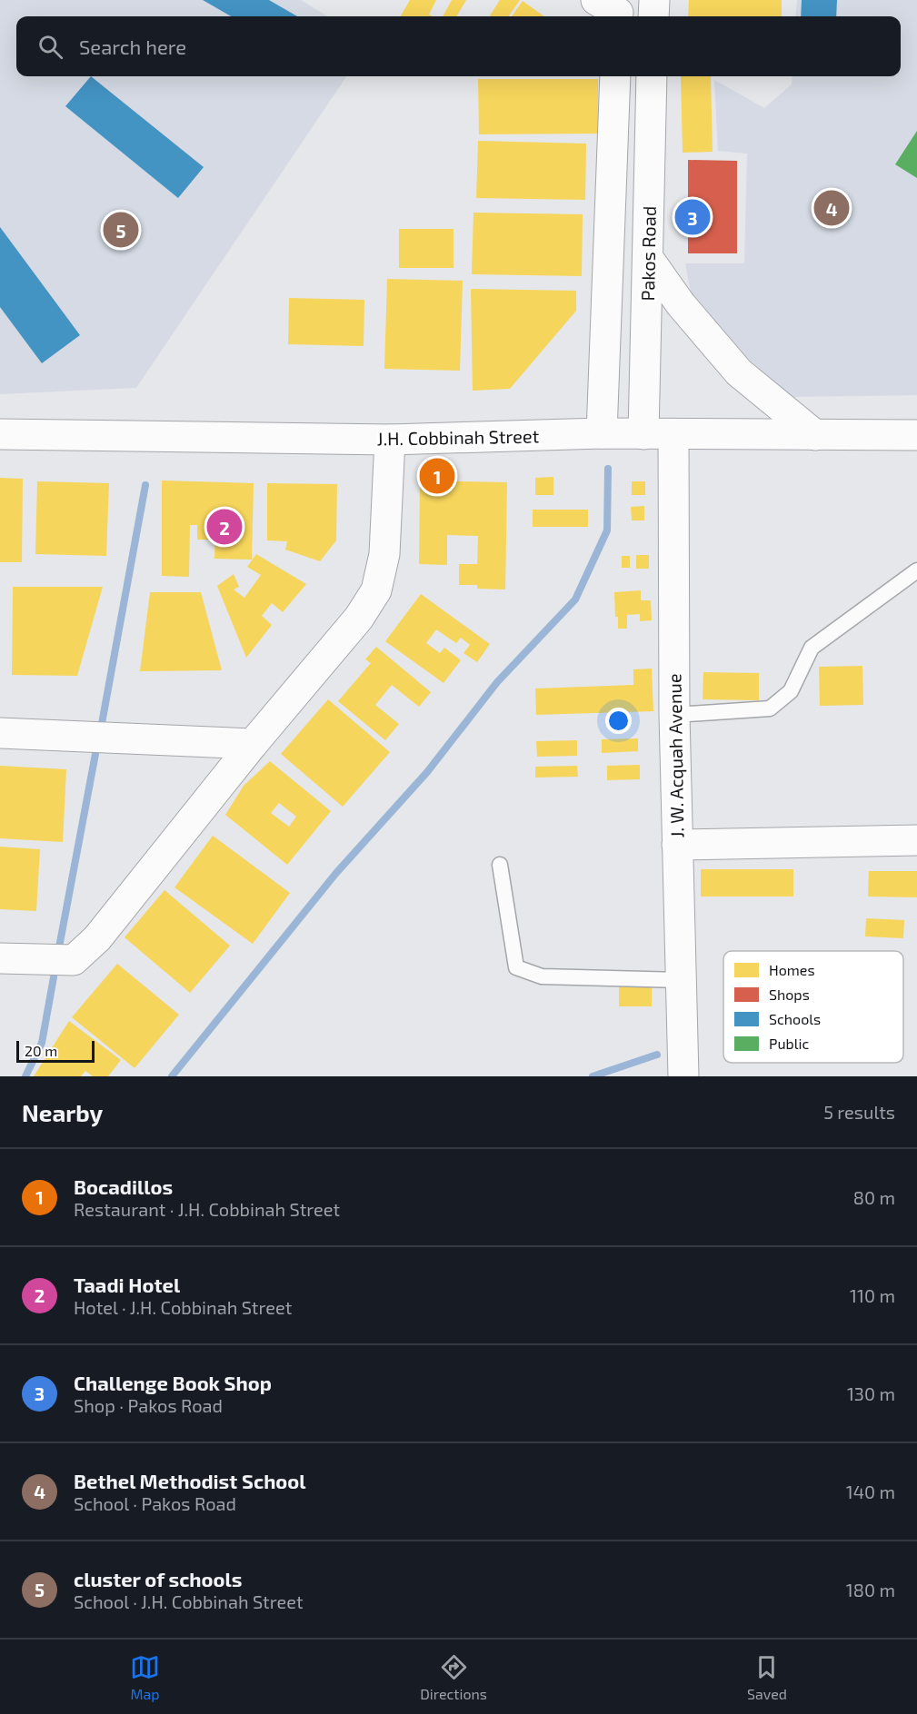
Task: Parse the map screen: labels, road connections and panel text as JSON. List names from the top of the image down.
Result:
{
  "streets": {
    "street": ["Pakos Road", "J.H. Cobbinah Street", "J. W. Acquah Avenue"]
  },
  "crossings": [
    ["Pakos Road", "J.H. Cobbinah Street"],
    ["J.H. Cobbinah Street", "J. W. Acquah Avenue"]
  ],
  "legend": [
    "Homes",
    "Shops",
    "Schools",
    "Public"
  ],
  "scale_bar": "20 m",
  "page": {
    "search": "Search here",
    "pins": [
      "4",
      "3",
      "5",
      "1",
      "2"
    ],
    "scale": "20 m",
    "heading": ["Nearby", "5 results"],
    "list": [
      {
        "mark": "1",
        "name": "Bocadillos",
        "note": "Restaurant · J.H. Cobbinah Street",
        "value": "80 m"
      },
      {
        "mark": "2",
        "name": "Taadi Hotel",
        "note": "Hotel · J.H. Cobbinah Street",
        "value": "110 m"
      },
      {
        "mark": "3",
        "name": "Challenge Book Shop",
        "note": "Shop · Pakos Road",
        "value": "130 m"
      },
      {
        "mark": "4",
        "name": "Bethel Methodist School",
        "note": "School · Pakos Road",
        "value": "140 m"
      },
      {
        "mark": "5",
        "name": "cluster of schools",
        "note": "School · J.H. Cobbinah Street",
        "value": "180 m"
      }
    ],
    "nav": ["Map", "Directions", "Saved"]
  }
}
